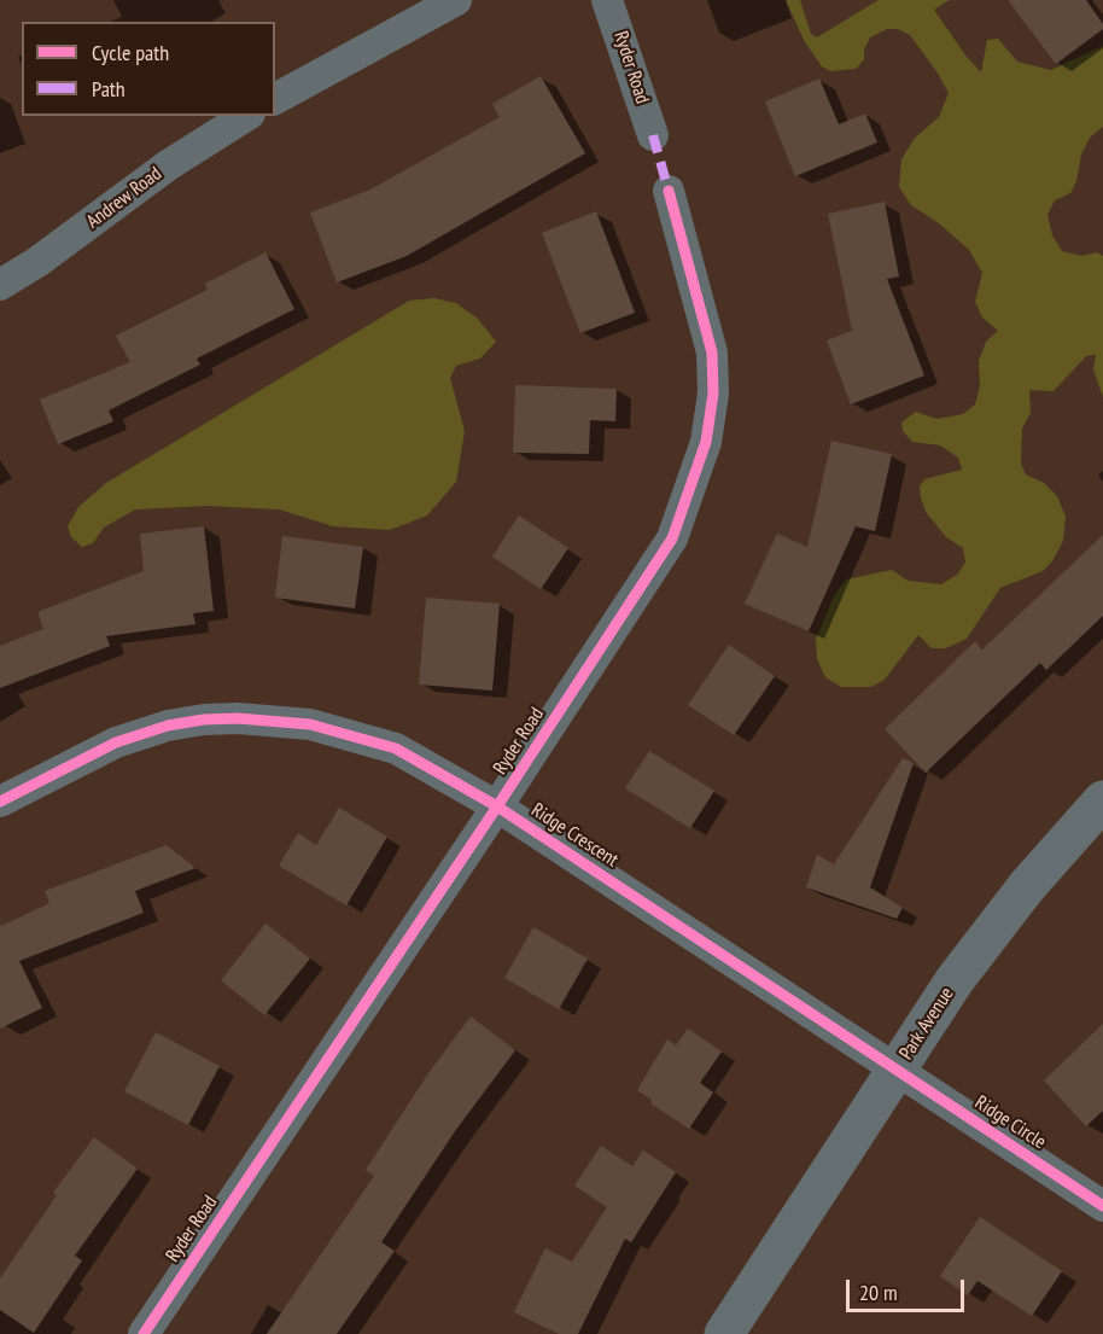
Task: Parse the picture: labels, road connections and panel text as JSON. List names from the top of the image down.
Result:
{
  "streets": {
    "street": [
      "Ryder Road",
      "Andrew Road",
      "Ridge Crescent",
      "Park Avenue",
      "Ridge Circle"
    ]
  },
  "crossings": [
    ["Ryder Road", "Ridge Crescent"],
    ["Ridge Crescent", "Park Avenue"],
    ["Ridge Crescent", "Ridge Circle"],
    ["Park Avenue", "Ridge Circle"]
  ],
  "legend": ["Cycle path", "Path"],
  "scale_bar": "20 m"
}
